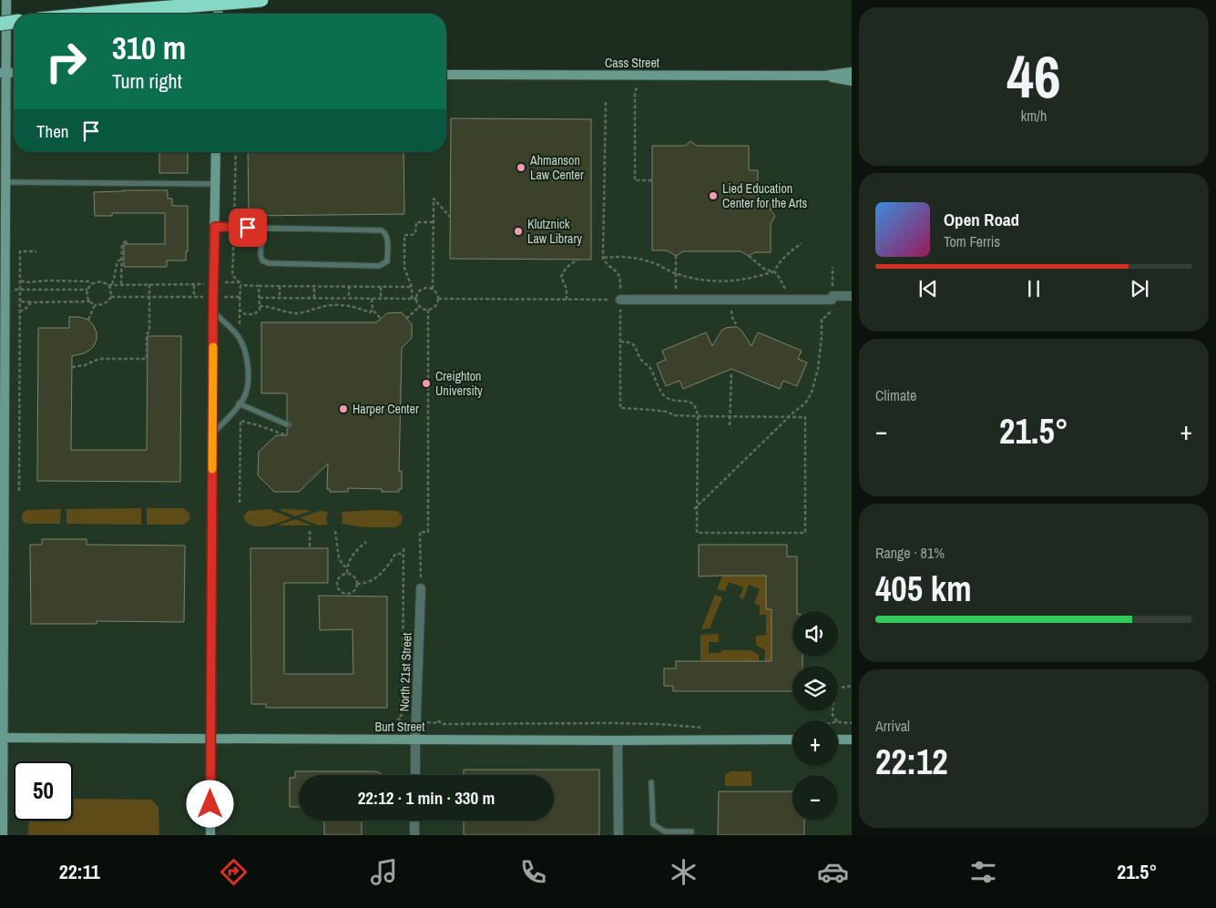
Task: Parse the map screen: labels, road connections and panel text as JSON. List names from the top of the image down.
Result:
{
  "streets": {
    "main road": ["Cass Street", "Burt Street"],
    "street": ["North 21st Street"]
  },
  "crossings": [
    ["North 21st Street", "Burt Street"]
  ],
  "places": [
    "Ahmanson Law Center",
    "Lied Education Center for the Arts",
    "Klutznick Law Library",
    "Creighton University",
    "Harper Center"
  ],
  "page": {
    "tile": [
      ["46", "km/h"],
      "Climate",
      ["Range · 81%", "405 km"],
      ["Arrival", "22:12"]
    ],
    "turn": ["310 m", "Turn right"],
    "then": "Then",
    "song": ["Open Road", "Tom Ferris"],
    "heat": ["−", "21.5°", "+"],
    "map_buttons": ["+", "−"],
    "limit": "50",
    "trip": "22:12 · 1 min · 330 m",
    "tabs": ["22:11", "21.5°"]
  }
}
